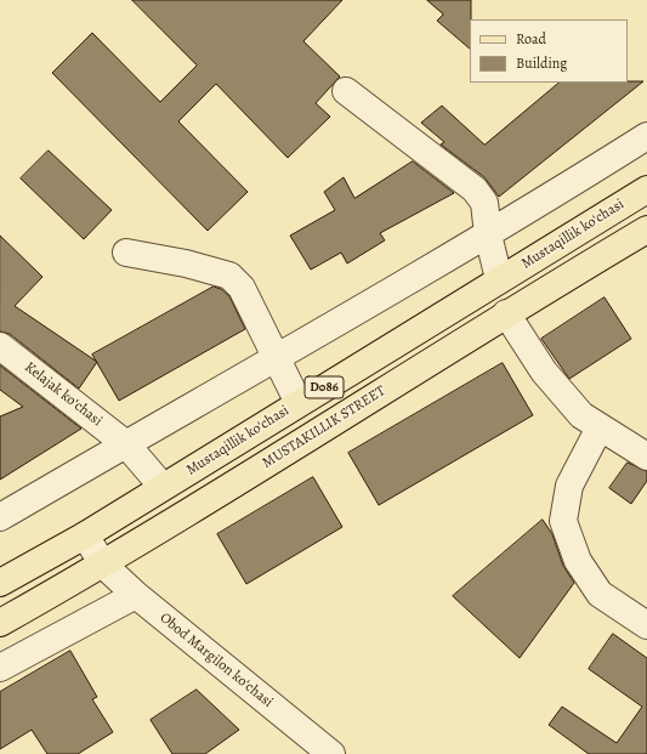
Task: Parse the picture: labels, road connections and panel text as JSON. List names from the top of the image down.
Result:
{
  "streets": {
    "main road": ["Mustaqillik koʻchasi", "D086", "MUSTAKILLIK STREET"],
    "street": ["Kelajak koʻchasi", "Obod Margilon koʻchasi"]
  },
  "crossings": [
    ["Mustaqillik koʻchasi", "Kelajak koʻchasi"],
    ["Mustaqillik koʻchasi", "Obod Margilon koʻchasi"],
    ["MUSTAKILLIK STREET", "Obod Margilon koʻchasi"]
  ],
  "legend": ["Road", "Building"]
}
